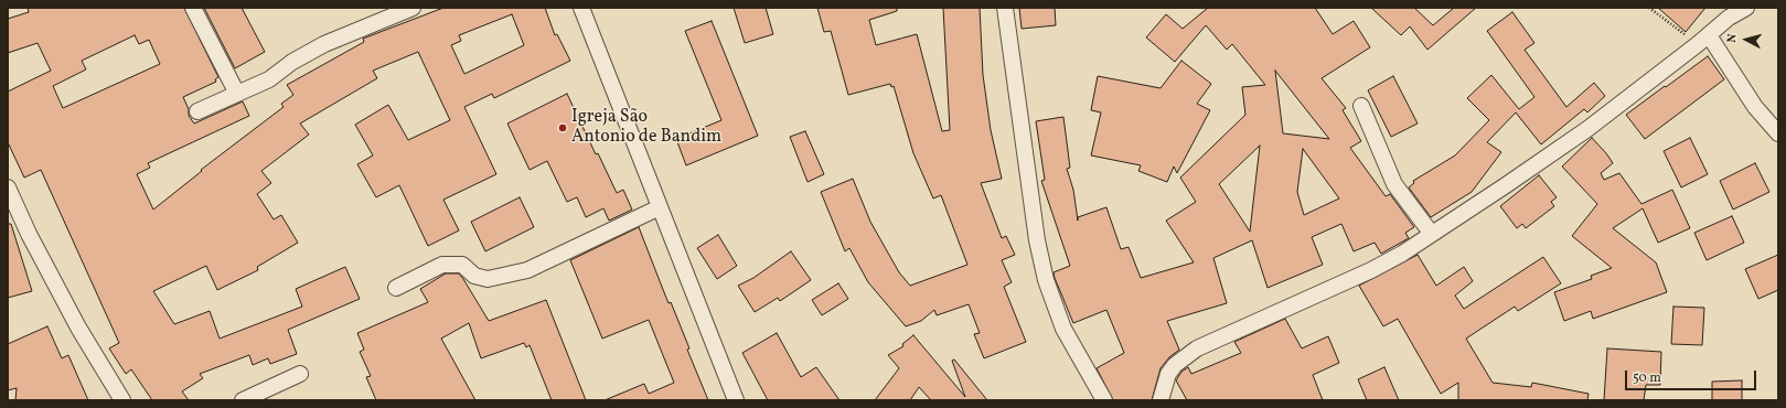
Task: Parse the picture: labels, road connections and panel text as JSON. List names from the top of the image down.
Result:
{
  "places": ["Igreja São Antonio de Bandim"],
  "scale_bar": "50 m",
  "north": "left"
}
